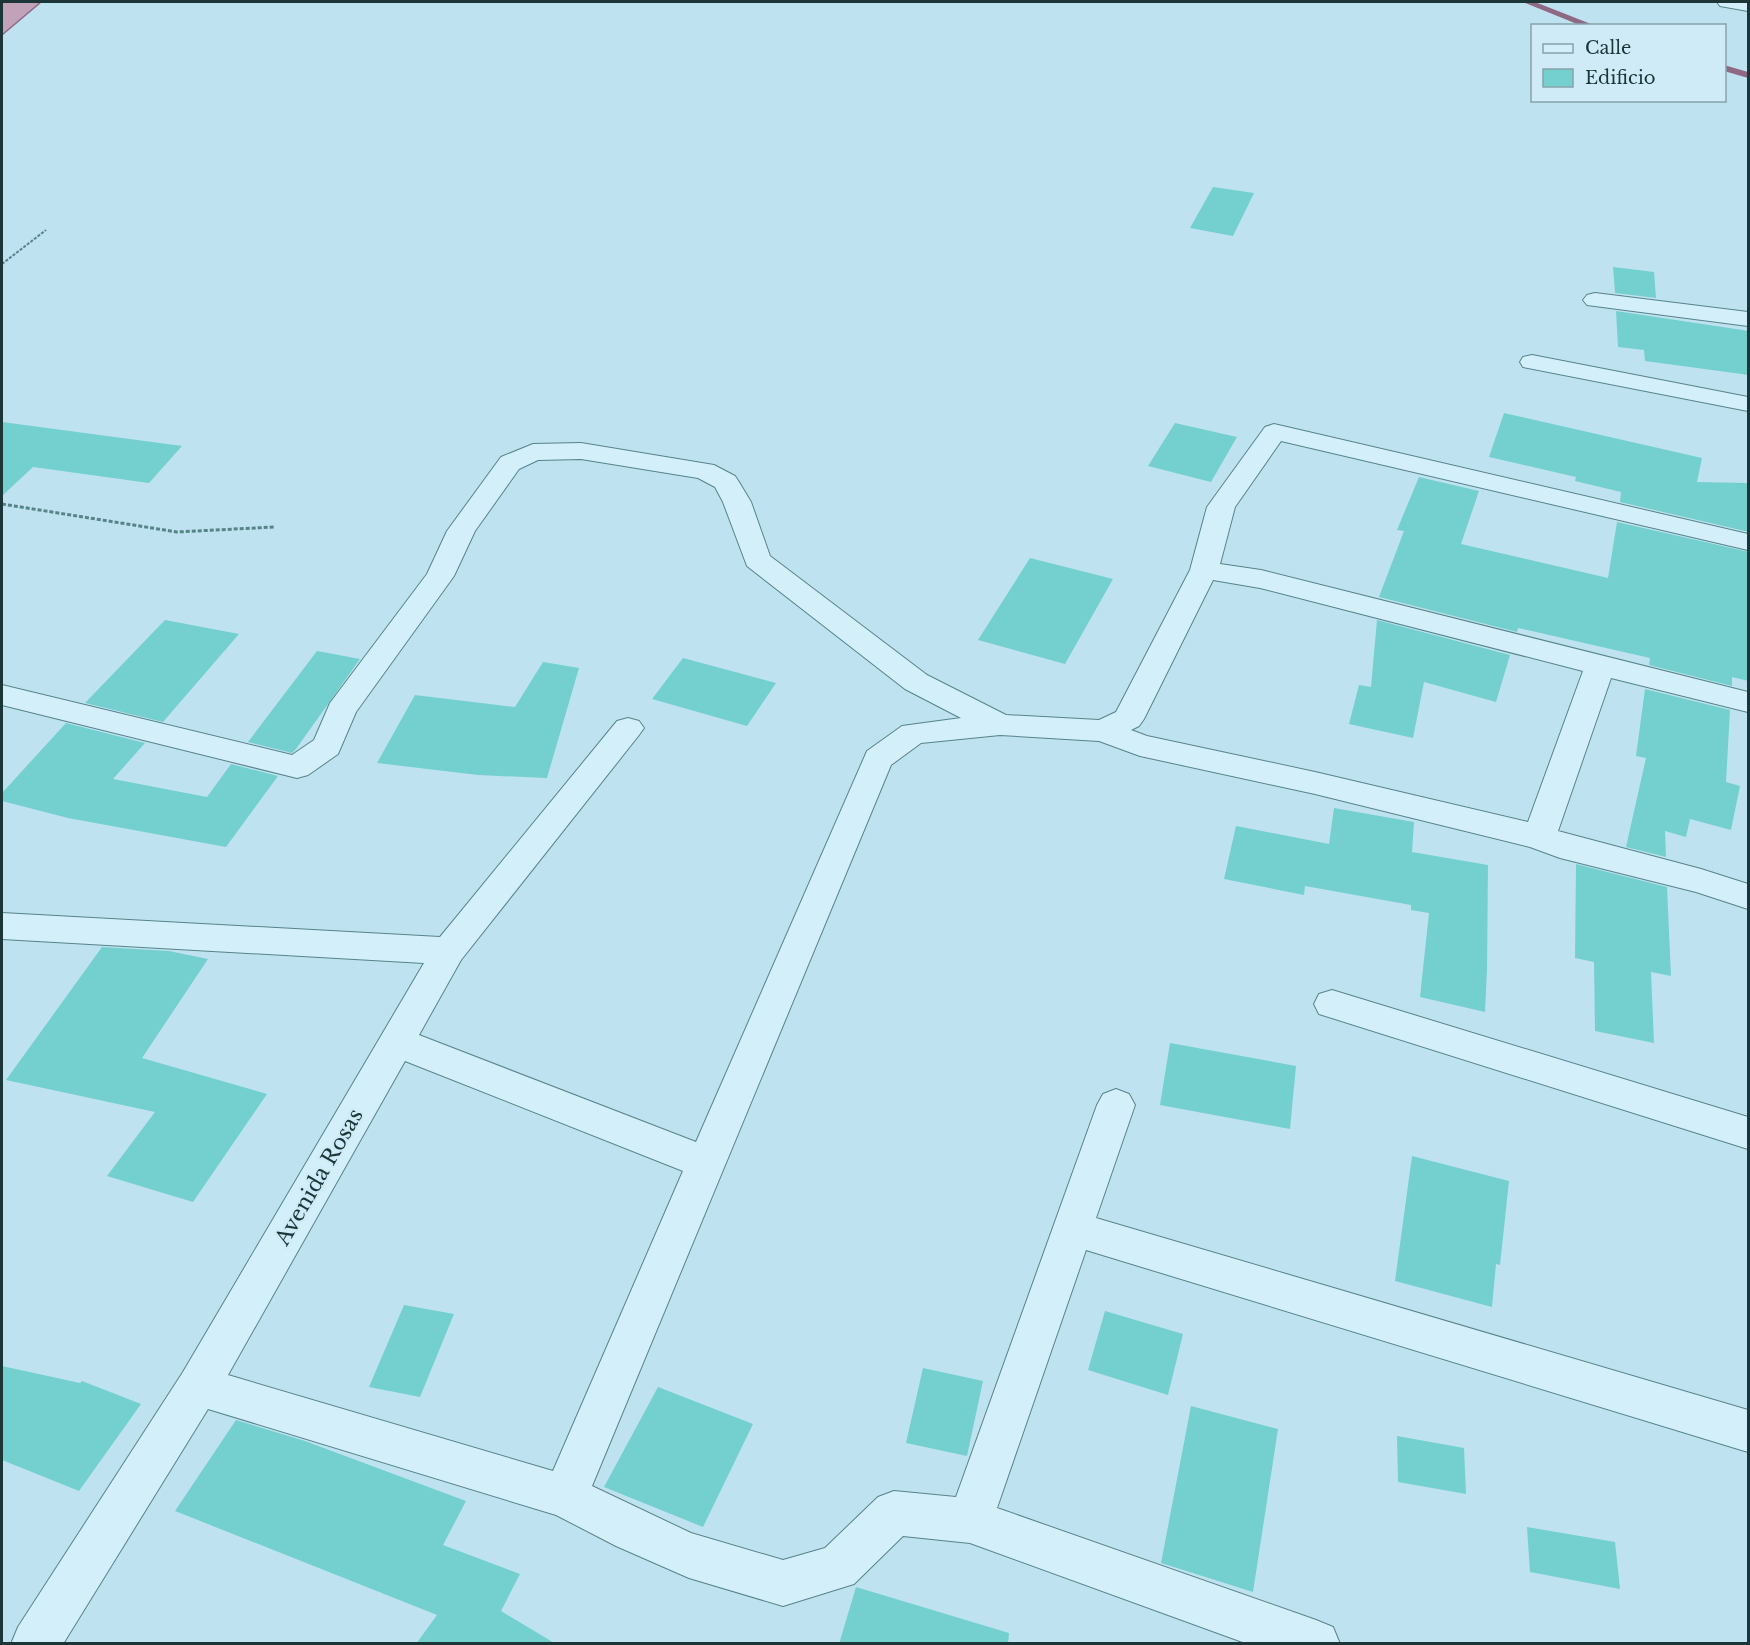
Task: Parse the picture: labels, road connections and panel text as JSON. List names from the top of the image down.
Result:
{
  "streets": {
    "street": ["Avenida Rosas"]
  },
  "legend": ["Calle", "Edificio"]
}
